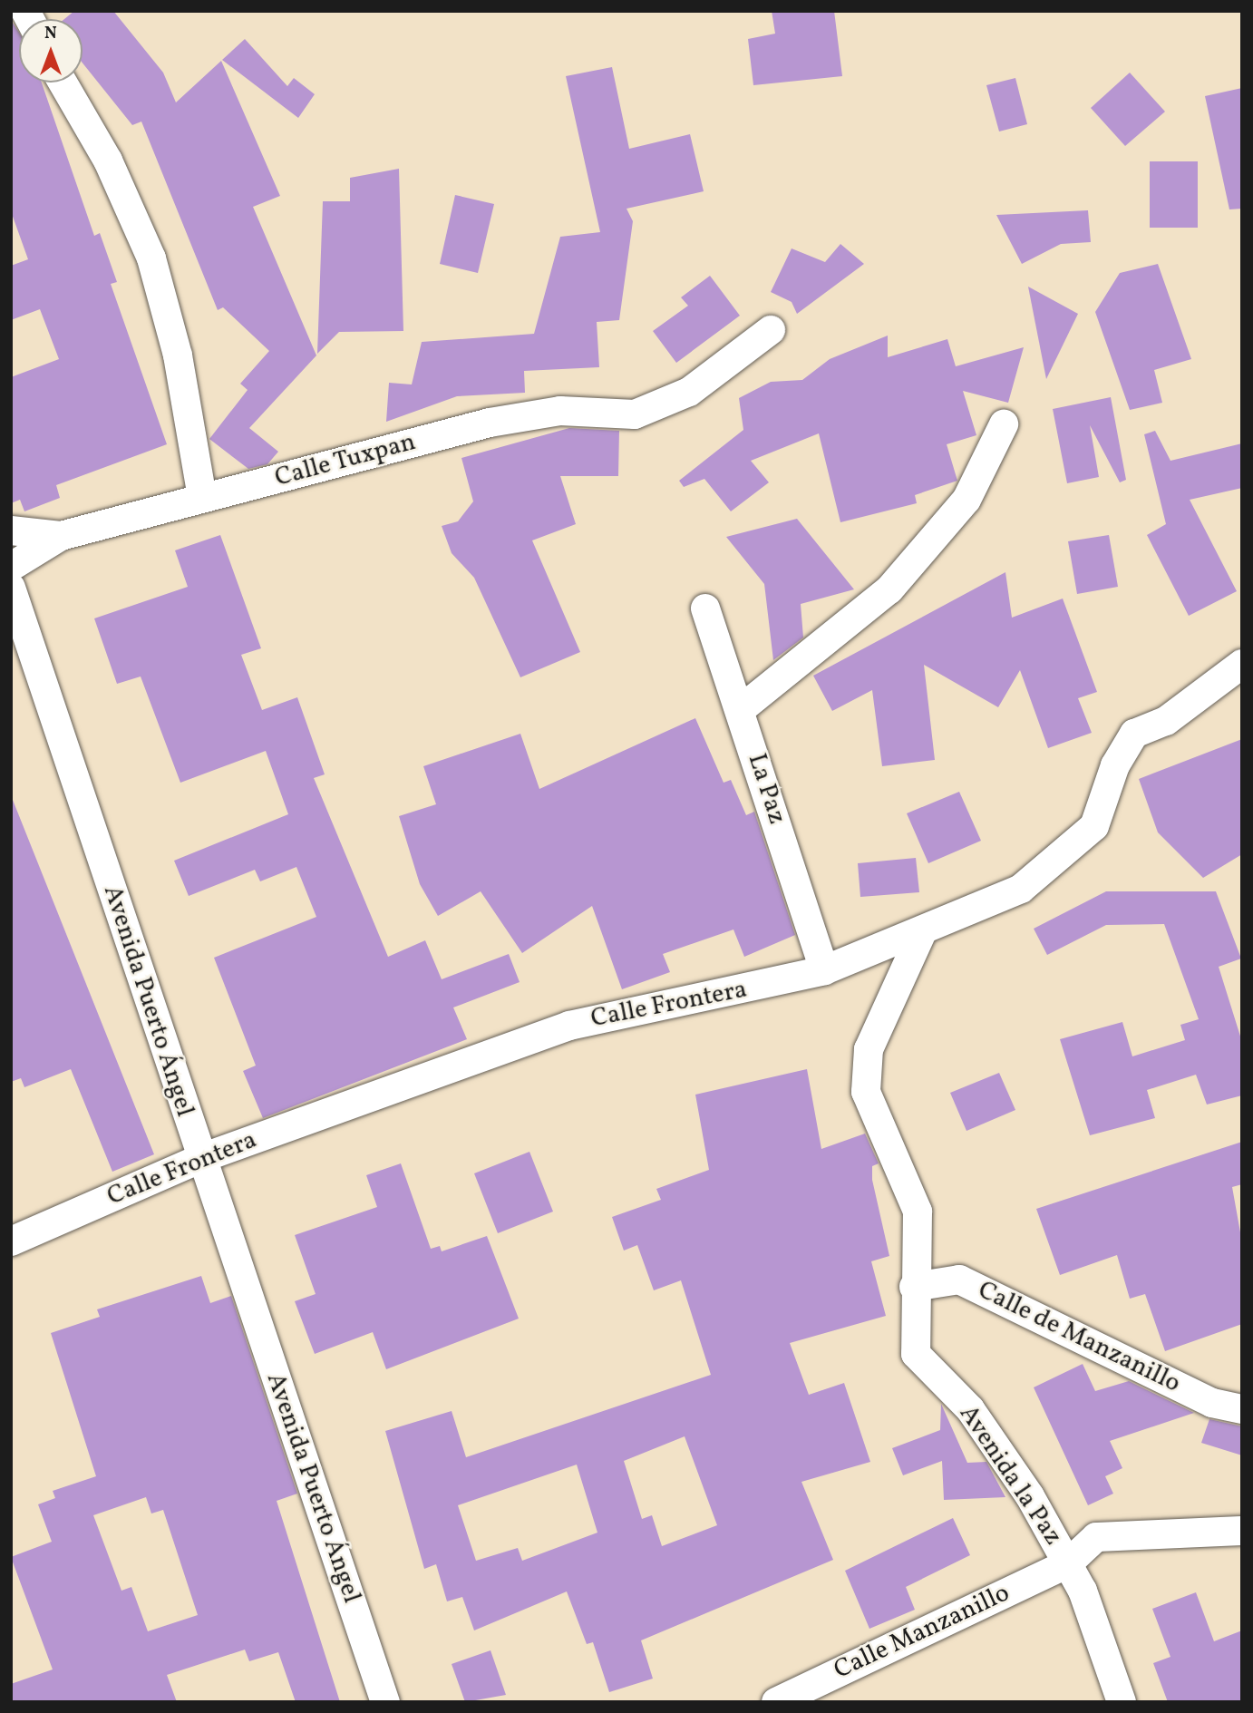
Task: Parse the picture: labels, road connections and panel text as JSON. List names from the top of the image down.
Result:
{
  "streets": {
    "street": [
      "Calle Tuxpan",
      "La Paz",
      "Avenida Puerto Ángel",
      "Calle Frontera",
      "Calle de Manzanillo",
      "Avenida la Paz",
      "Calle Manzanillo"
    ]
  },
  "crossings": [
    ["La Paz", "Calle Frontera"],
    ["Avenida Puerto Ángel", "Calle Frontera"],
    ["Calle Frontera", "Avenida la Paz"],
    ["Calle de Manzanillo", "Avenida la Paz"],
    ["Avenida la Paz", "Calle Manzanillo"]
  ],
  "north": "top"
}
